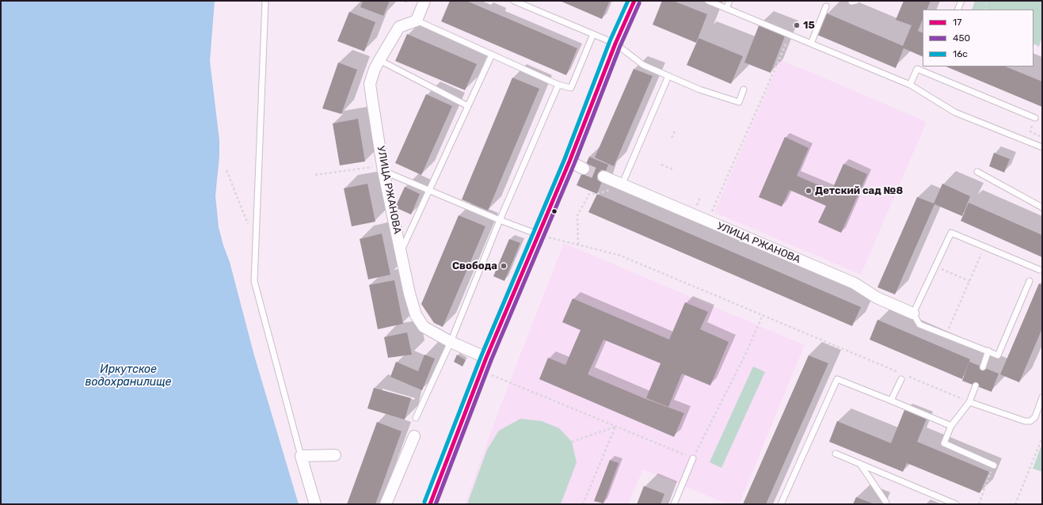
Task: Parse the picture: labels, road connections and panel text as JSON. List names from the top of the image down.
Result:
{
  "streets": {
    "street": ["УЛИЦА РЖАНОВА"]
  },
  "water": ["Иркутское водохранилище"],
  "places": ["15", "Детский сад №8", "Свобода"],
  "lines": ["transit line 17", "transit line 16с", "transit line 450"],
  "legend": ["17", "450", "16с"]
}
